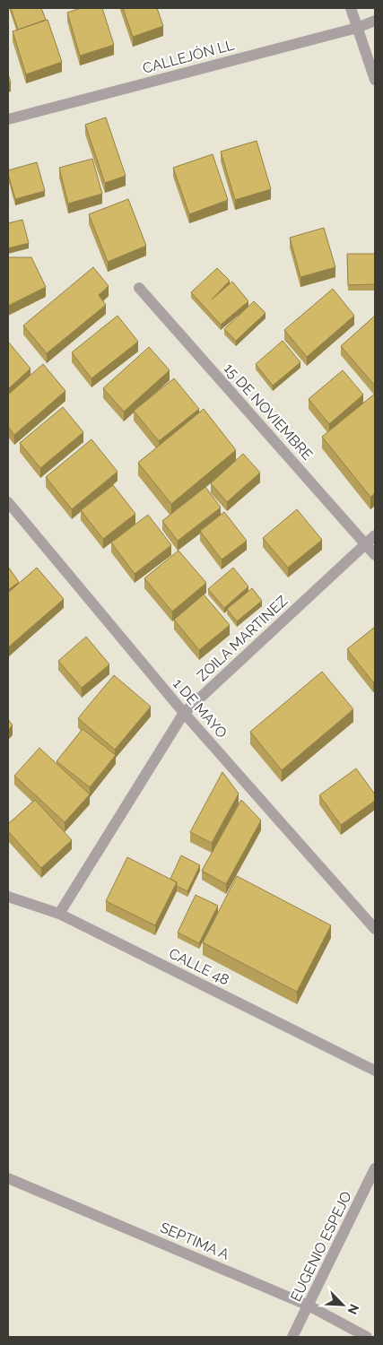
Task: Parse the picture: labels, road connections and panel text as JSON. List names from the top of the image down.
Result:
{
  "streets": {
    "street": [
      "CALLEJÓN LL",
      "15 DE NOVIEMBRE",
      "ZOILA MARTINEZ",
      "1 DE MAYO",
      "CALLE 48",
      "SEPTIMA A",
      "EUGENIO ESPEJO"
    ]
  },
  "crossings": [
    ["15 DE NOVIEMBRE", "ZOILA MARTINEZ"],
    ["ZOILA MARTINEZ", "1 DE MAYO"],
    ["ZOILA MARTINEZ", "CALLE 48"],
    ["SEPTIMA A", "EUGENIO ESPEJO"]
  ],
  "north": "bottom right"
}
